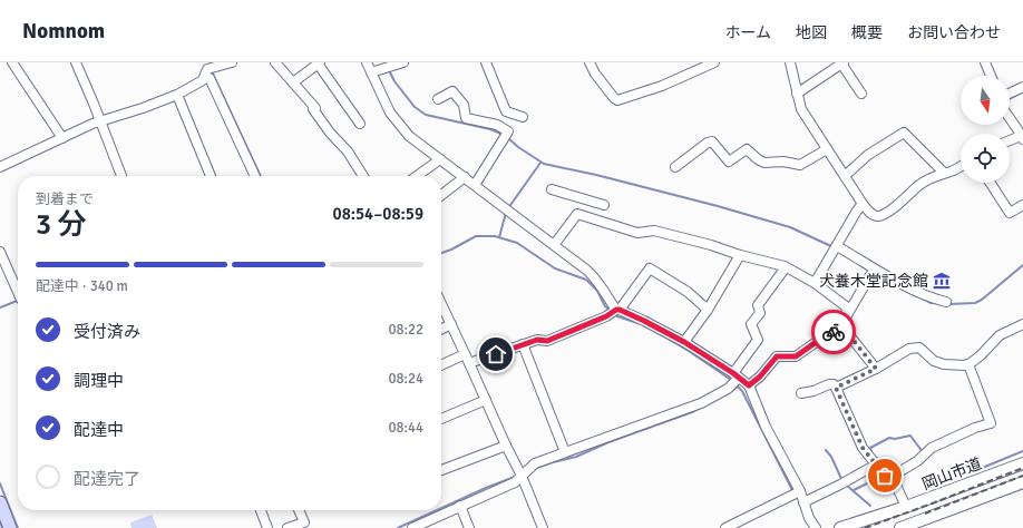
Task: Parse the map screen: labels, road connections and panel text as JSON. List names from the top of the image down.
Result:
{
  "streets": {
    "street": ["岡山市道"]
  },
  "places": {
    "museum": ["犬養木堂記念館"]
  },
  "north": "bottom",
  "page": {
    "header": "Nomnom",
    "nav": [
      "ホーム",
      "地図",
      "概要",
      "お問い合わせ"
    ],
    "heading": ["3 分", "到着まで", "08:54–08:59"],
    "bar": "配達中 · 340 m",
    "list": [
      ["受付済み", "08:22"],
      ["調理中", "08:24"],
      ["配達中", "08:44"],
      "配達完了"
    ]
  }
}
